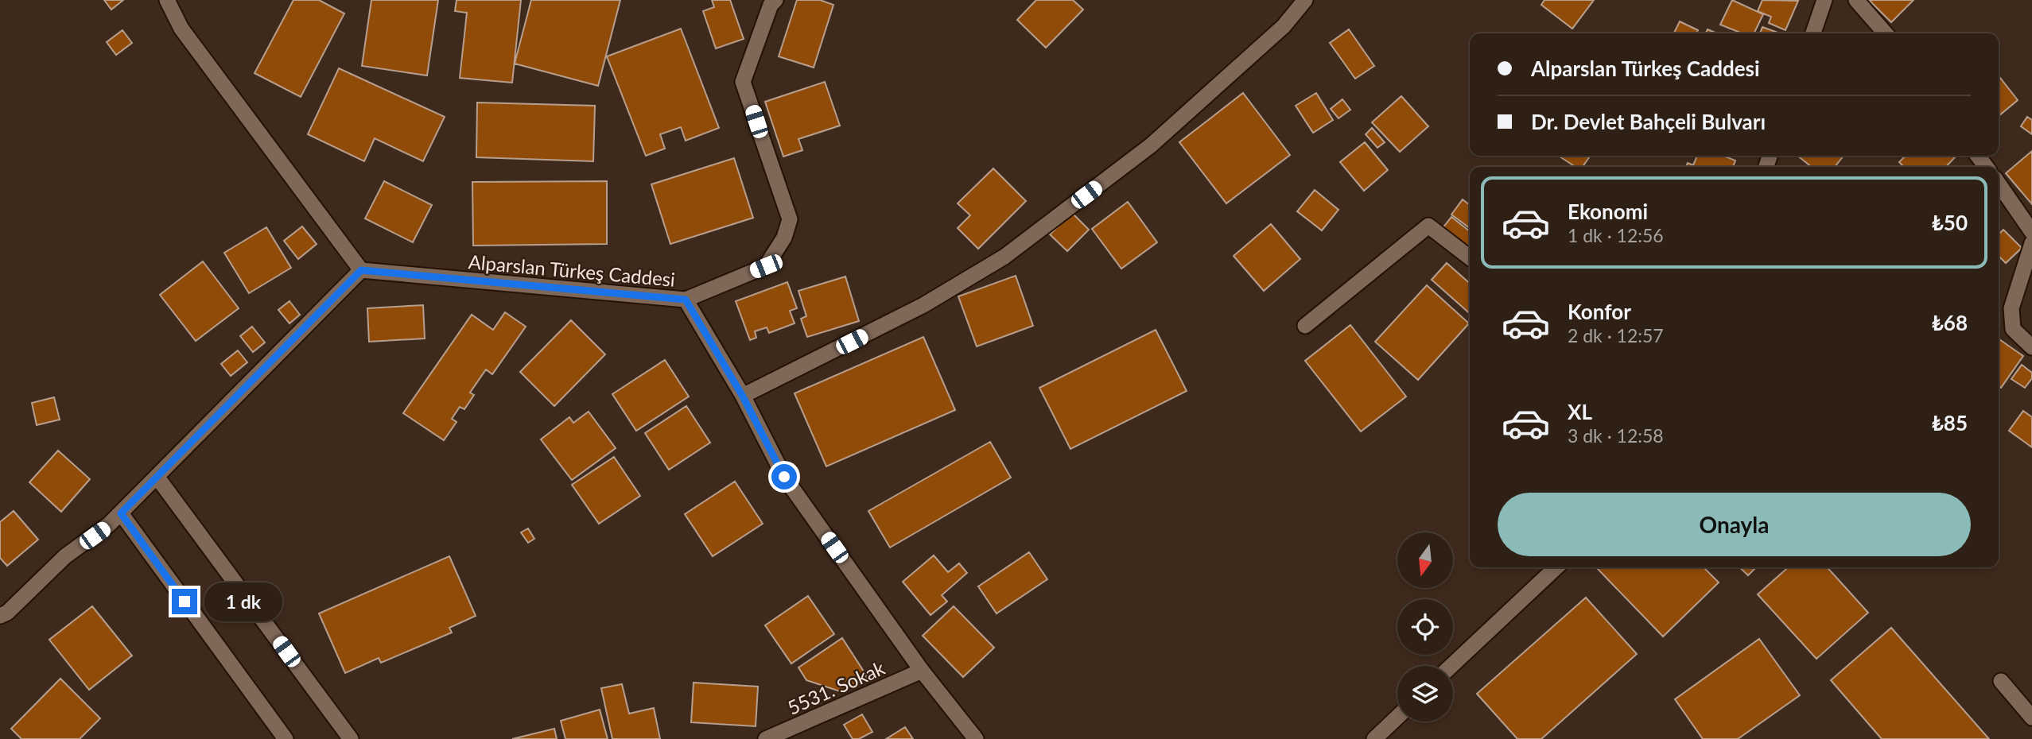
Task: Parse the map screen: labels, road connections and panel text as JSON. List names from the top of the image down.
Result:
{
  "streets": {
    "street": ["Alparslan Türkeş Caddesi", "5531. Sokak"]
  },
  "crossings": [
    ["Alparslan Türkeş Caddesi", "5531. Sokak"]
  ],
  "north": "bottom",
  "page": {
    "banner": ["Alparslan Türkeş Caddesi", "Dr. Devlet Bahçeli Bulvarı"],
    "list": [
      {
        "name": "Ekonomi",
        "note": "1 dk · 12:56",
        "value": "₺50"
      },
      {
        "name": "Konfor",
        "note": "2 dk · 12:57",
        "value": "₺68"
      },
      {
        "name": "XL",
        "note": "3 dk · 12:58",
        "value": "₺85"
      }
    ],
    "buttons": "Onayla",
    "bubble": "1 dk"
  }
}
